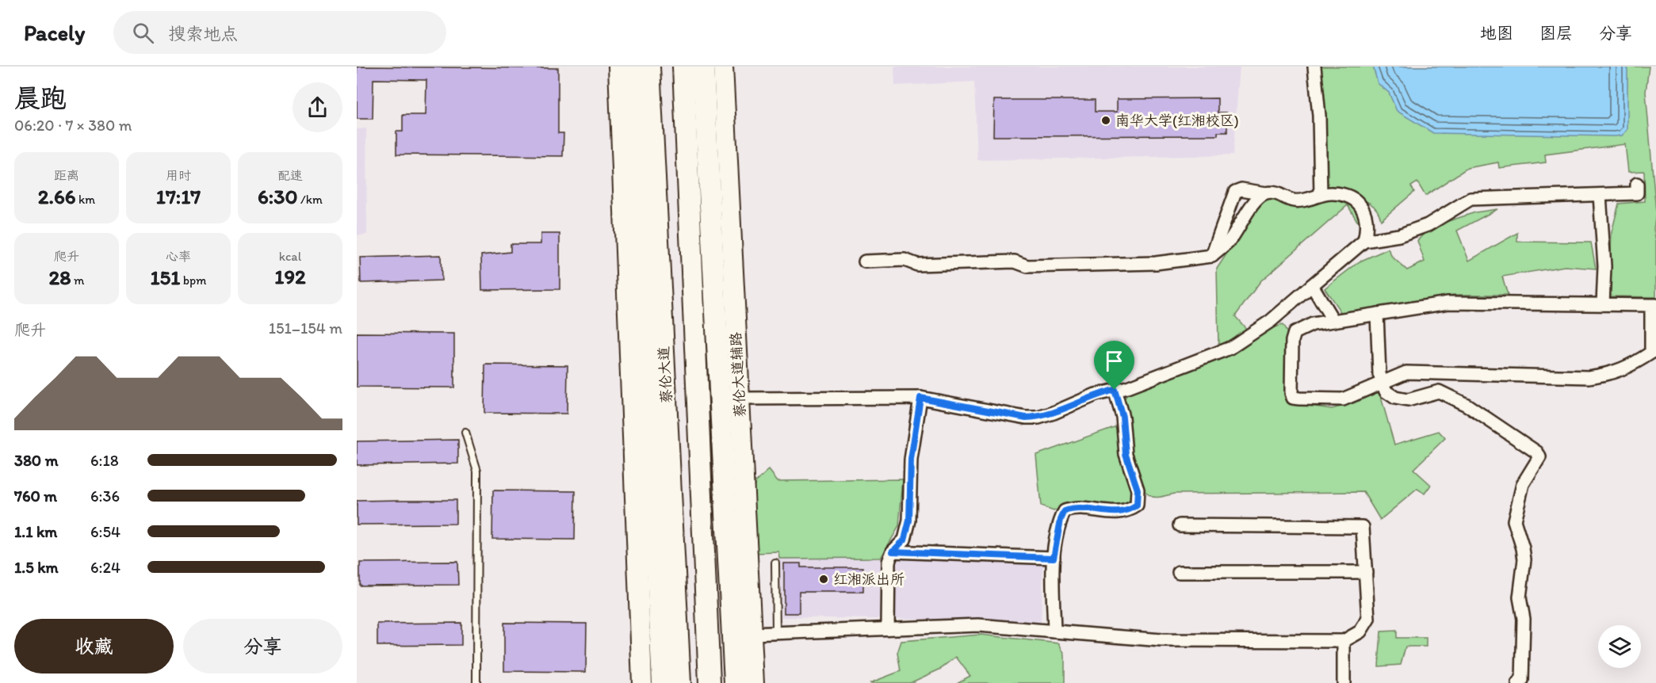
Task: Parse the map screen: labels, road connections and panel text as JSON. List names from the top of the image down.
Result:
{
  "streets": {
    "highway": ["蔡伦大道"],
    "main road": ["蔡伦大道辅路"]
  },
  "places": ["南华大学(红湘校区)", "红湘派出所"],
  "page": {
    "header": "Pacely",
    "search": "搜索地点",
    "nav": ["地图", "图层", "分享"],
    "heading": ["晨跑", "06:20 · 7 × 380 m"],
    "stats": [
      ["距离", "2.66 km"],
      ["用时", "17:17"],
      ["配速", "6:30 /km"],
      ["爬升", "28 m"],
      ["心率", "151 bpm"],
      ["kcal", "192"]
    ],
    "chart": ["爬升", "151–154 m"],
    "list": [
      {
        "name": "380 m",
        "note": "6:18"
      },
      {
        "name": "760 m",
        "note": "6:36"
      },
      {
        "name": "1.1 km",
        "note": "6:54"
      },
      {
        "name": "1.5 km",
        "note": "6:24"
      }
    ],
    "buttons": ["收藏", "分享"]
  }
}
